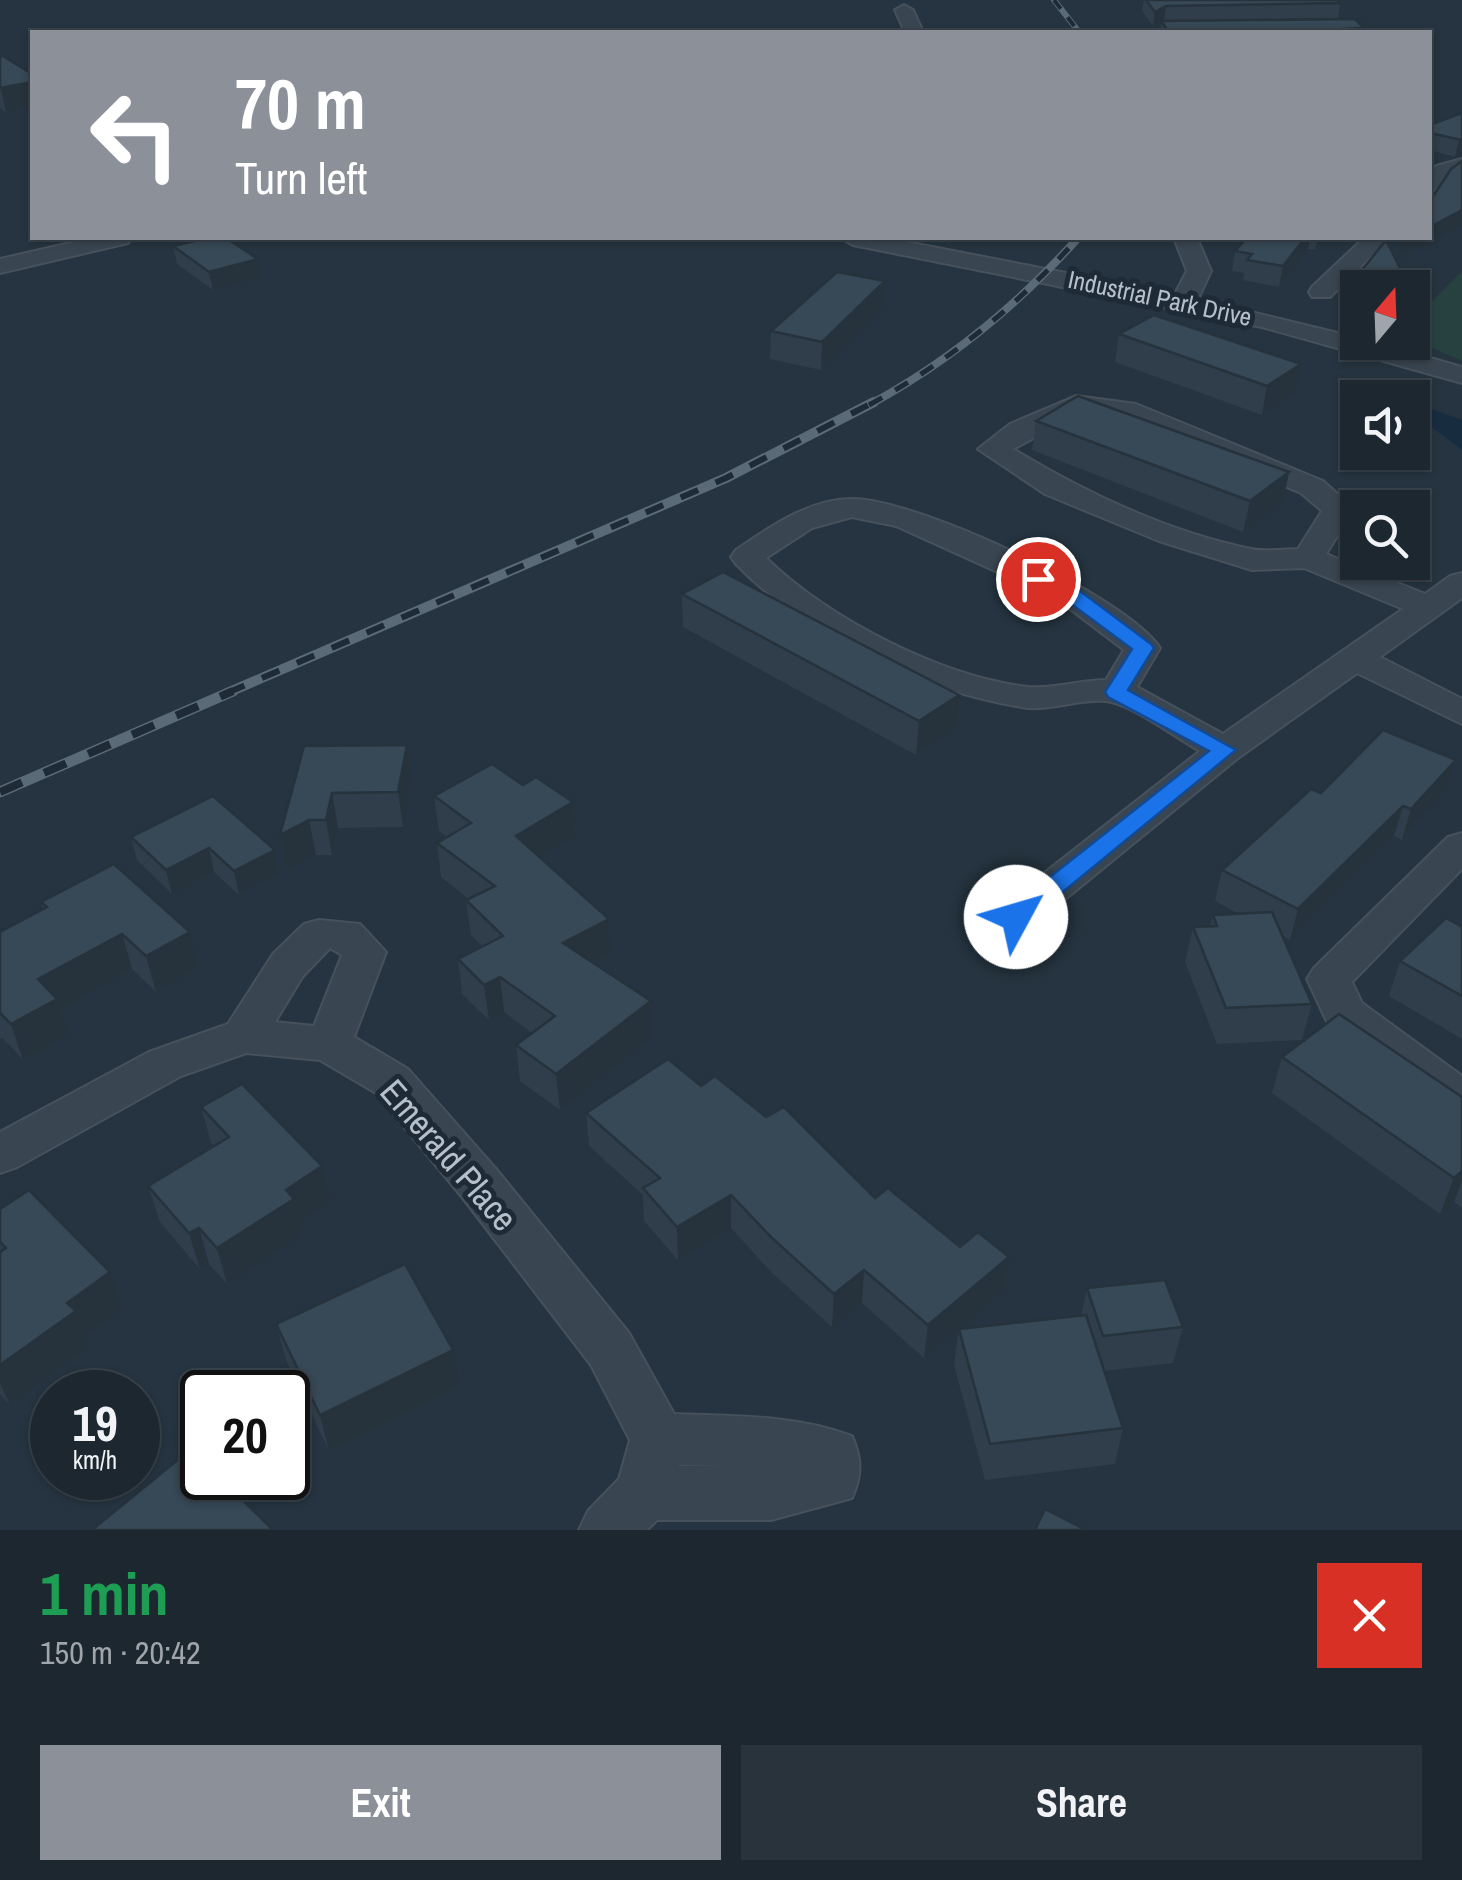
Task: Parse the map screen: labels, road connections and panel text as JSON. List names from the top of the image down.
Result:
{
  "streets": {
    "street": ["Industrial Park Drive", "Emerald Place"]
  },
  "north": "top",
  "page": {
    "turn": ["70 m", "Turn left"],
    "speed": "19 km/h",
    "limit": "20",
    "heading": ["1 min", "150 m · 20:42"],
    "buttons": ["Exit", "Share"]
  }
}
